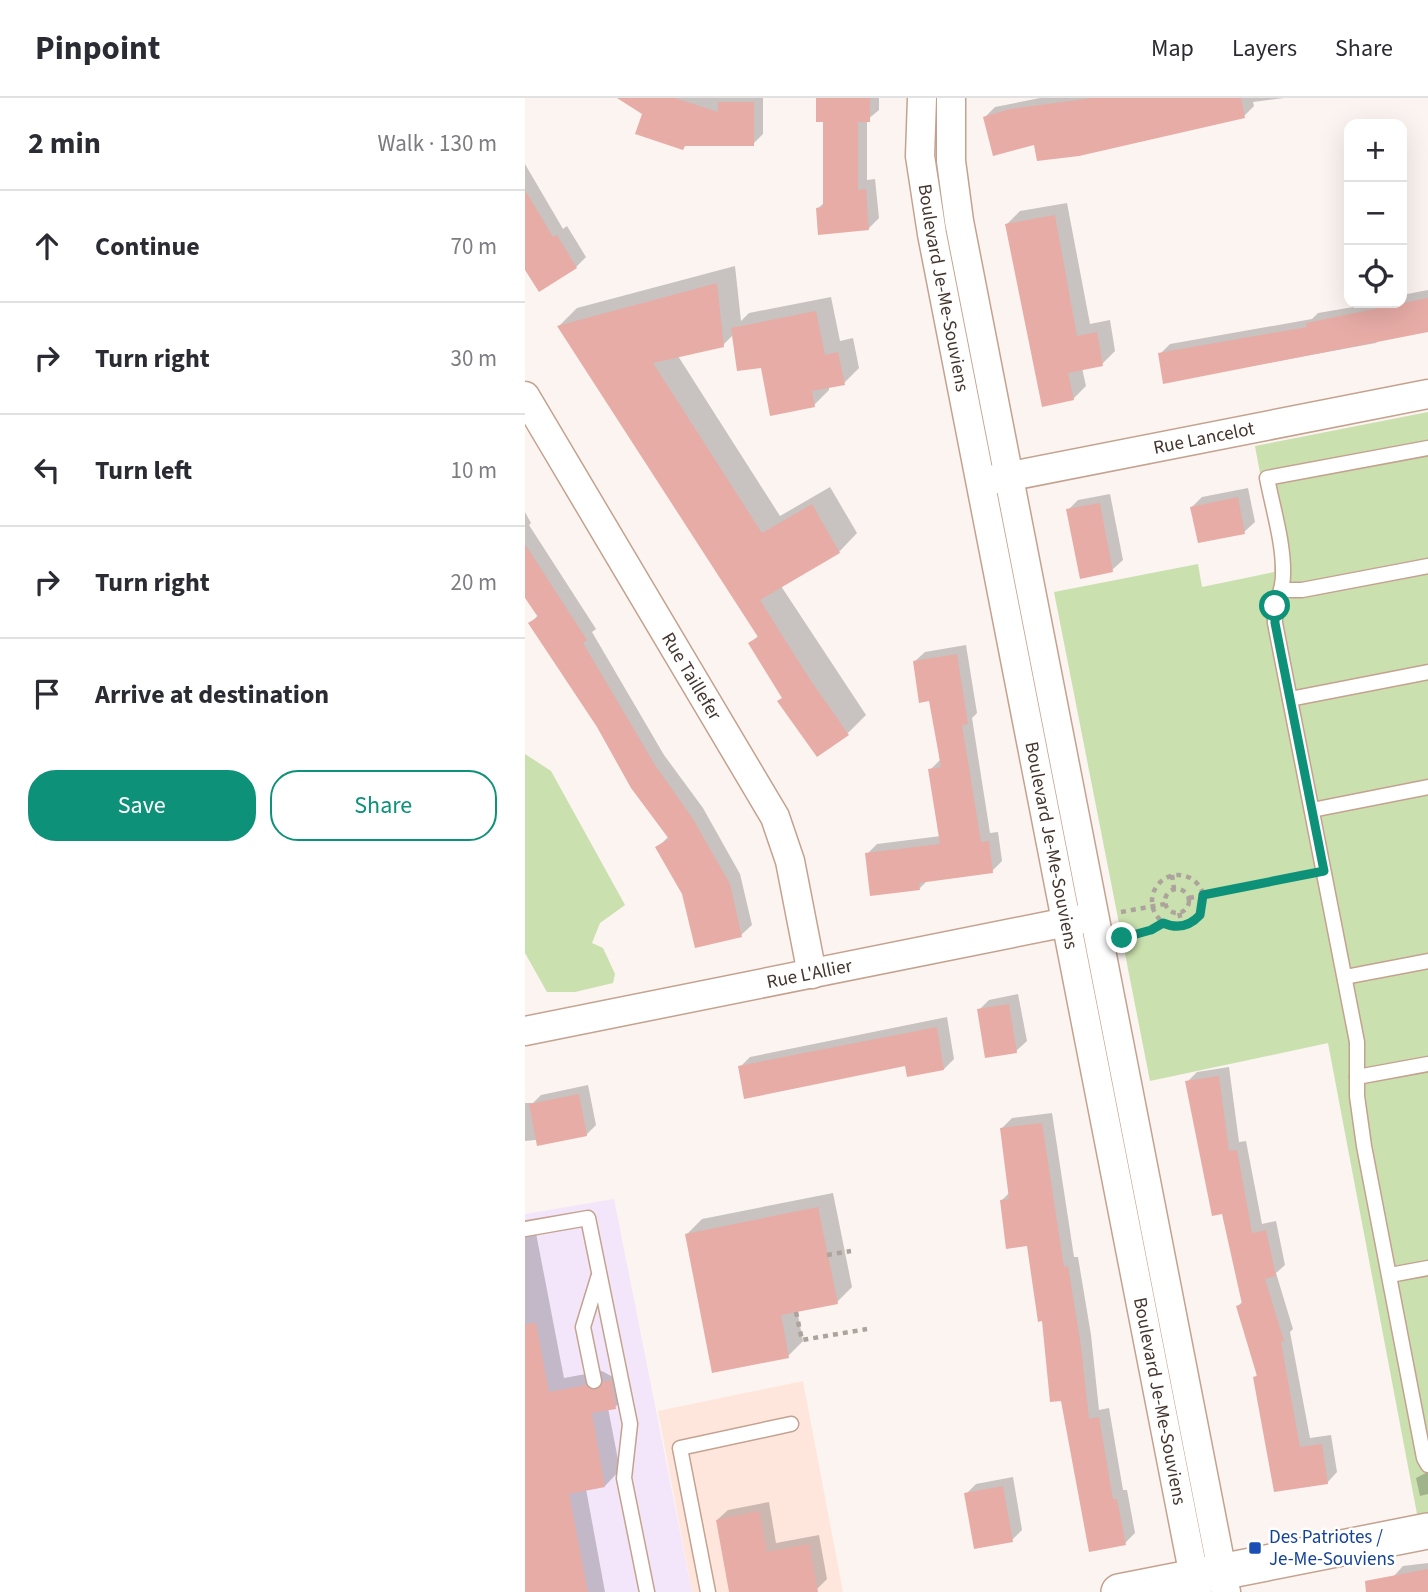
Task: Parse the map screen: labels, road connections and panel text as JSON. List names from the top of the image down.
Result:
{
  "streets": {
    "street": [
      "Boulevard Je-Me-Souviens",
      "Rue Lancelot",
      "Rue Taillefer",
      "Rue L'Allier"
    ]
  },
  "crossings": [
    ["Boulevard Je-Me-Souviens", "Rue Lancelot"],
    ["Boulevard Je-Me-Souviens", "Rue L'Allier"],
    ["Rue Taillefer", "Rue L'Allier"]
  ],
  "places": {
    "transit": ["Des Patriotes / Je-Me-Souviens"]
  },
  "page": {
    "header": "Pinpoint",
    "nav": ["Map", "Layers", "Share"],
    "heading": ["2 min", "Walk · 130 m"],
    "map_buttons": ["+", "−"],
    "list": [
      ["Continue", "70 m"],
      ["Turn right", "30 m"],
      ["Turn left", "10 m"],
      ["Turn right", "20 m"],
      "Arrive at destination"
    ],
    "buttons": ["Save", "Share"]
  }
}
